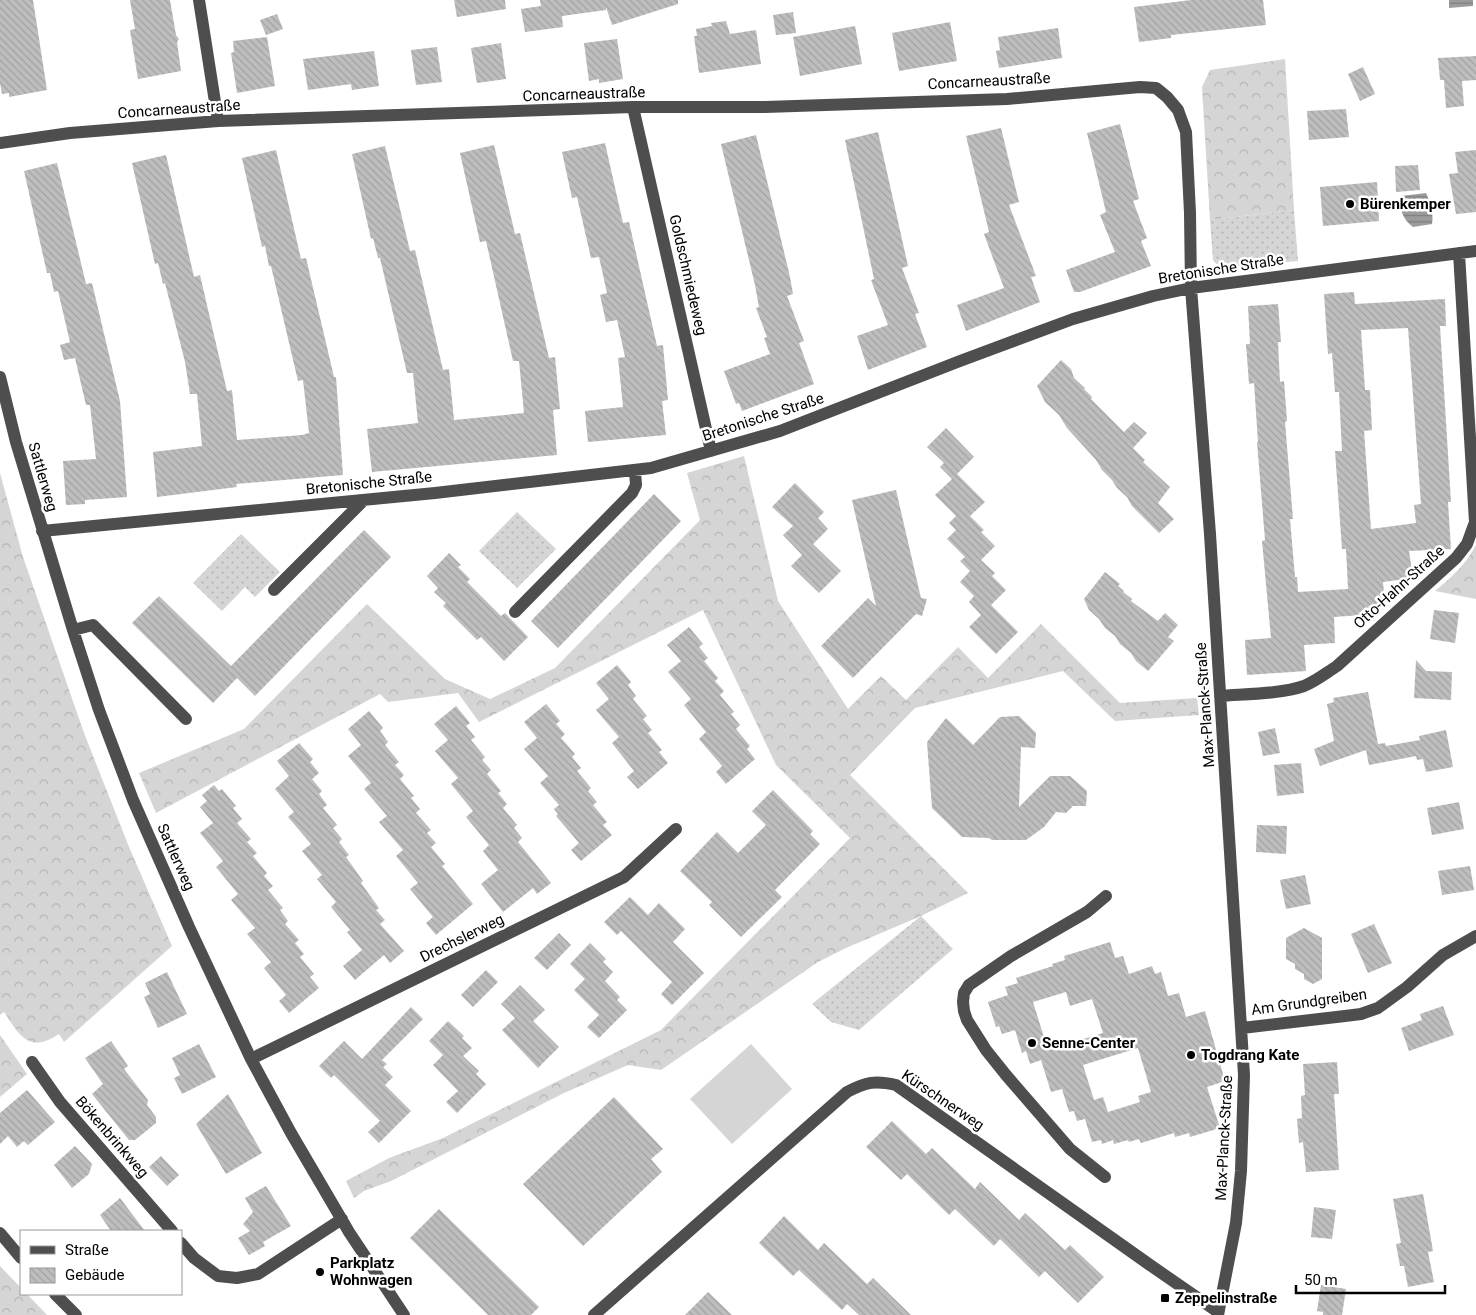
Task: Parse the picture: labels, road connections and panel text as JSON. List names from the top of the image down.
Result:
{
  "streets": {
    "street": [
      "Concarneaustraße",
      "Bretonische Straße",
      "Goldschmiedeweg",
      "Sattlerweg",
      "Otto-Hahn-Straße",
      "Max-Planck-Straße",
      "Drechslerweg",
      "Am Grundgreiben",
      "Kürschnerweg",
      "Bökenbrinkweg"
    ]
  },
  "crossings": [
    ["Concarneaustraße", "Goldschmiedeweg"],
    ["Concarneaustraße", "Max-Planck-Straße"],
    ["Bretonische Straße", "Goldschmiedeweg"],
    ["Bretonische Straße", "Sattlerweg"],
    ["Bretonische Straße", "Otto-Hahn-Straße"],
    ["Bretonische Straße", "Max-Planck-Straße"],
    ["Sattlerweg", "Drechslerweg"],
    ["Otto-Hahn-Straße", "Max-Planck-Straße"],
    ["Max-Planck-Straße", "Am Grundgreiben"],
    ["Max-Planck-Straße", "Kürschnerweg"]
  ],
  "places": {
    "other": [
      "Bürenkemper",
      "Senne-Center",
      "Togdrang Kate",
      "Parkplatz Wohnwagen"
    ],
    "transit": ["Zeppelinstraße"]
  },
  "legend": ["Straße", "Gebäude"],
  "scale_bar": "50 m"
}
